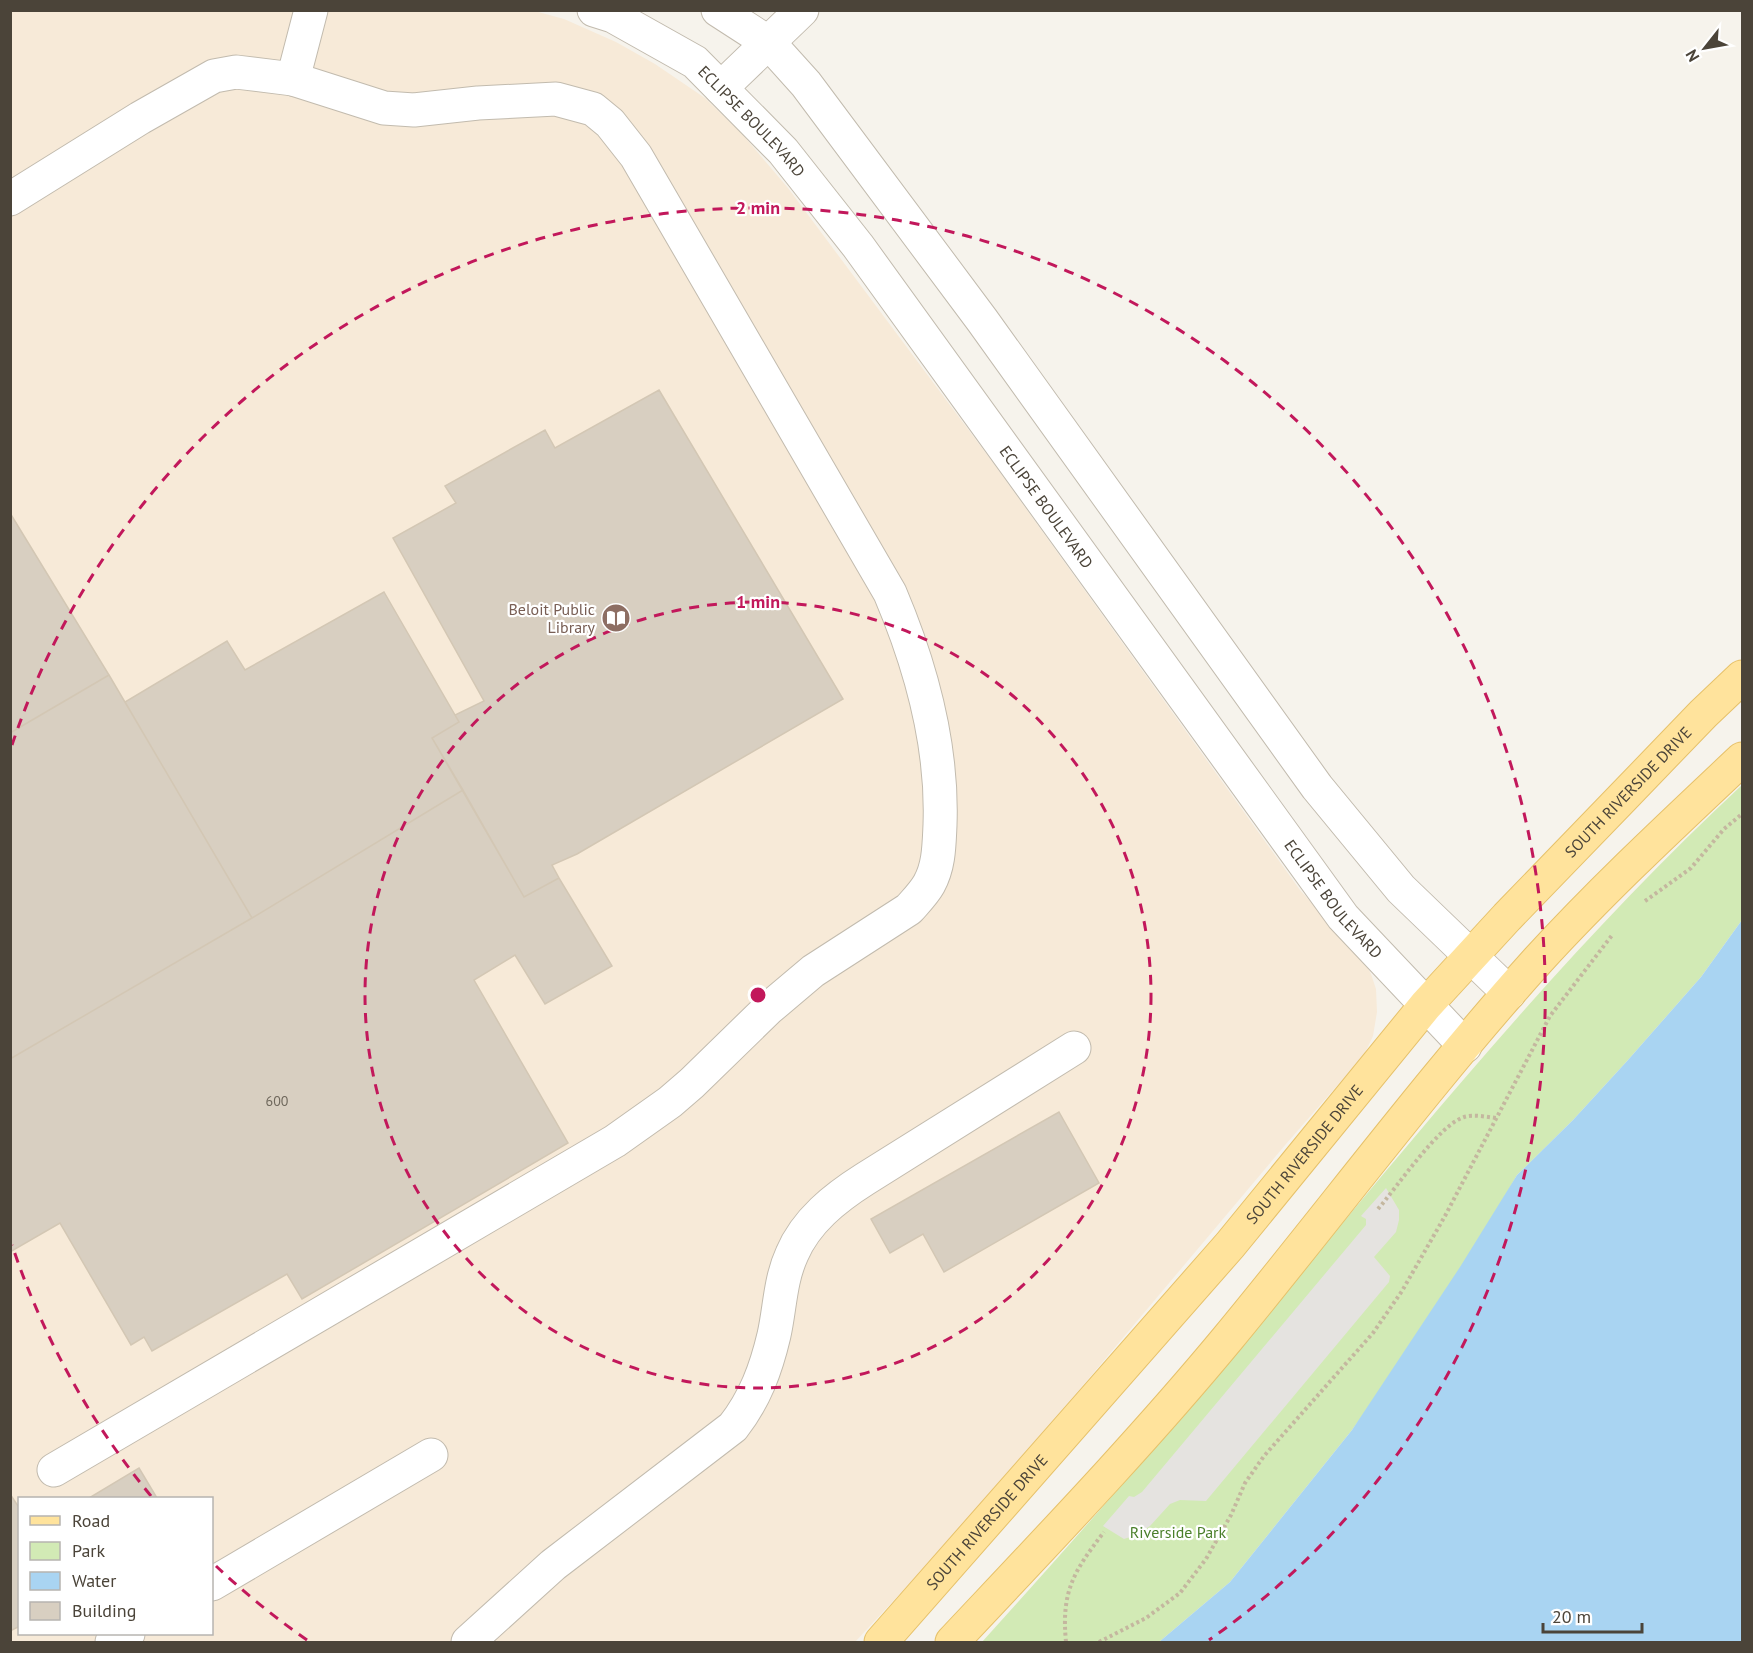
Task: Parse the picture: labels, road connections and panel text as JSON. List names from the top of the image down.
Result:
{
  "streets": {
    "main road": ["SOUTH RIVERSIDE DRIVE"],
    "street": ["ECLIPSE BOULEVARD"]
  },
  "crossings": [
    ["ECLIPSE BOULEVARD", "SOUTH RIVERSIDE DRIVE"]
  ],
  "parks": ["Riverside Park"],
  "places": {
    "library": ["Beloit Public Library"]
  },
  "house_numbers": ["600"],
  "legend": [
    "Road",
    "Park",
    "Water",
    "Building"
  ],
  "scale_bar": "20 m",
  "north": "bottom left",
  "rings": ["2 min", "1 min"]
}
